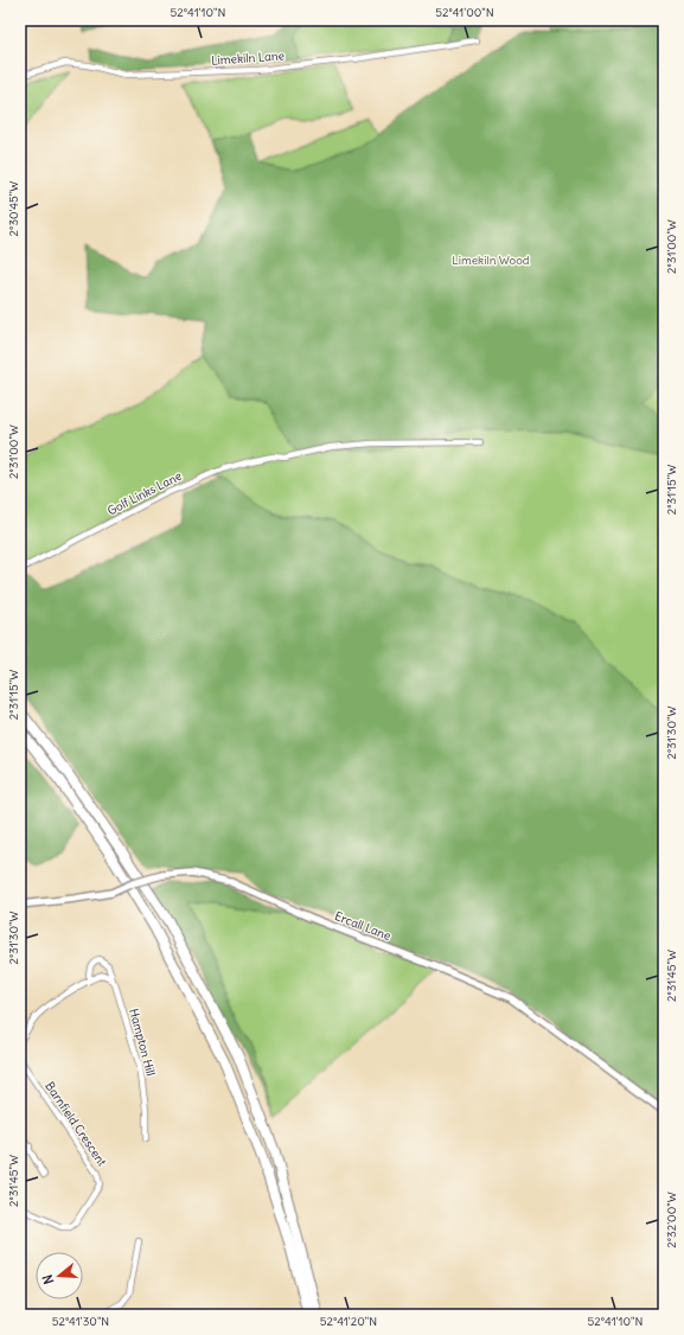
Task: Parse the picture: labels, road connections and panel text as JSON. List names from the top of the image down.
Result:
{
  "streets": {
    "street": [
      "Limekiln Lane",
      "Golf Links Lane",
      "Ercall Lane",
      "Hampton Hill",
      "Barnfield Crescent"
    ]
  },
  "parks": ["Limekiln Wood"],
  "north": "left",
  "coordinates": [
    "52°41'10\"N",
    "52°41'00\"N",
    "2°30'45\"W",
    "2°31'00\"W",
    "2°31'15\"W",
    "2°31'30\"W",
    "2°31'45\"W",
    "2°32'00\"W",
    "52°41'30\"N",
    "52°41'20\"N"
  ]
}
